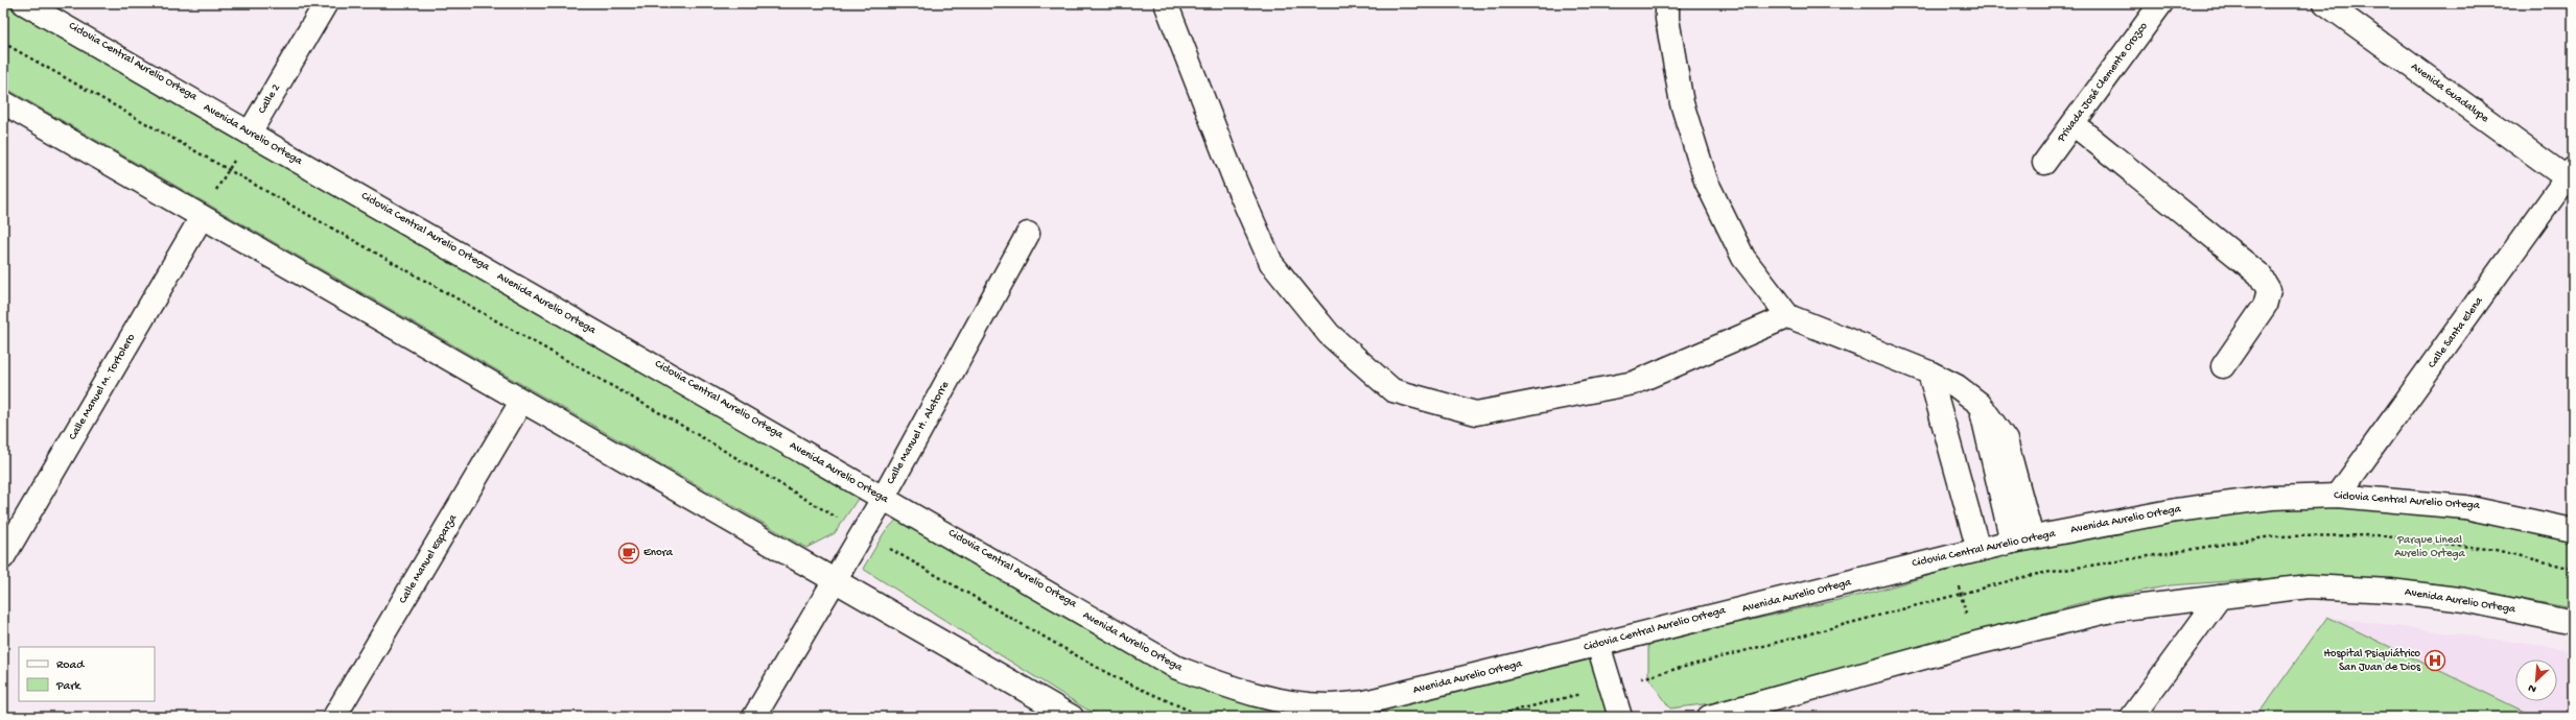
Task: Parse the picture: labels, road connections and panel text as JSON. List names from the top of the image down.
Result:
{
  "streets": {
    "main road": [
      "Privada José Clemente Orozco",
      "Avenida Guadalupe",
      "Calle 2",
      "Avenida Aurelio Ortega",
      "Calle Santa Elena",
      "Calle Manuel M. Tortolero",
      "Calle Manuel H. Alatorre",
      "Calle Manuel Esparza"
    ]
  },
  "crossings": [
    ["Avenida Guadalupe", "Calle Santa Elena"],
    ["Calle 2", "Avenida Aurelio Ortega"],
    ["Avenida Aurelio Ortega", "Calle Santa Elena"],
    ["Avenida Aurelio Ortega", "Calle Manuel H. Alatorre"]
  ],
  "parks": ["Parque Lineal Aurelio Ortega"],
  "places": {
    "cafe": ["Enora"],
    "hospital": ["Hospital Psiquiátrico San Juan de Dios"]
  },
  "legend": ["Road", "Park"],
  "north": "bottom left"
}
